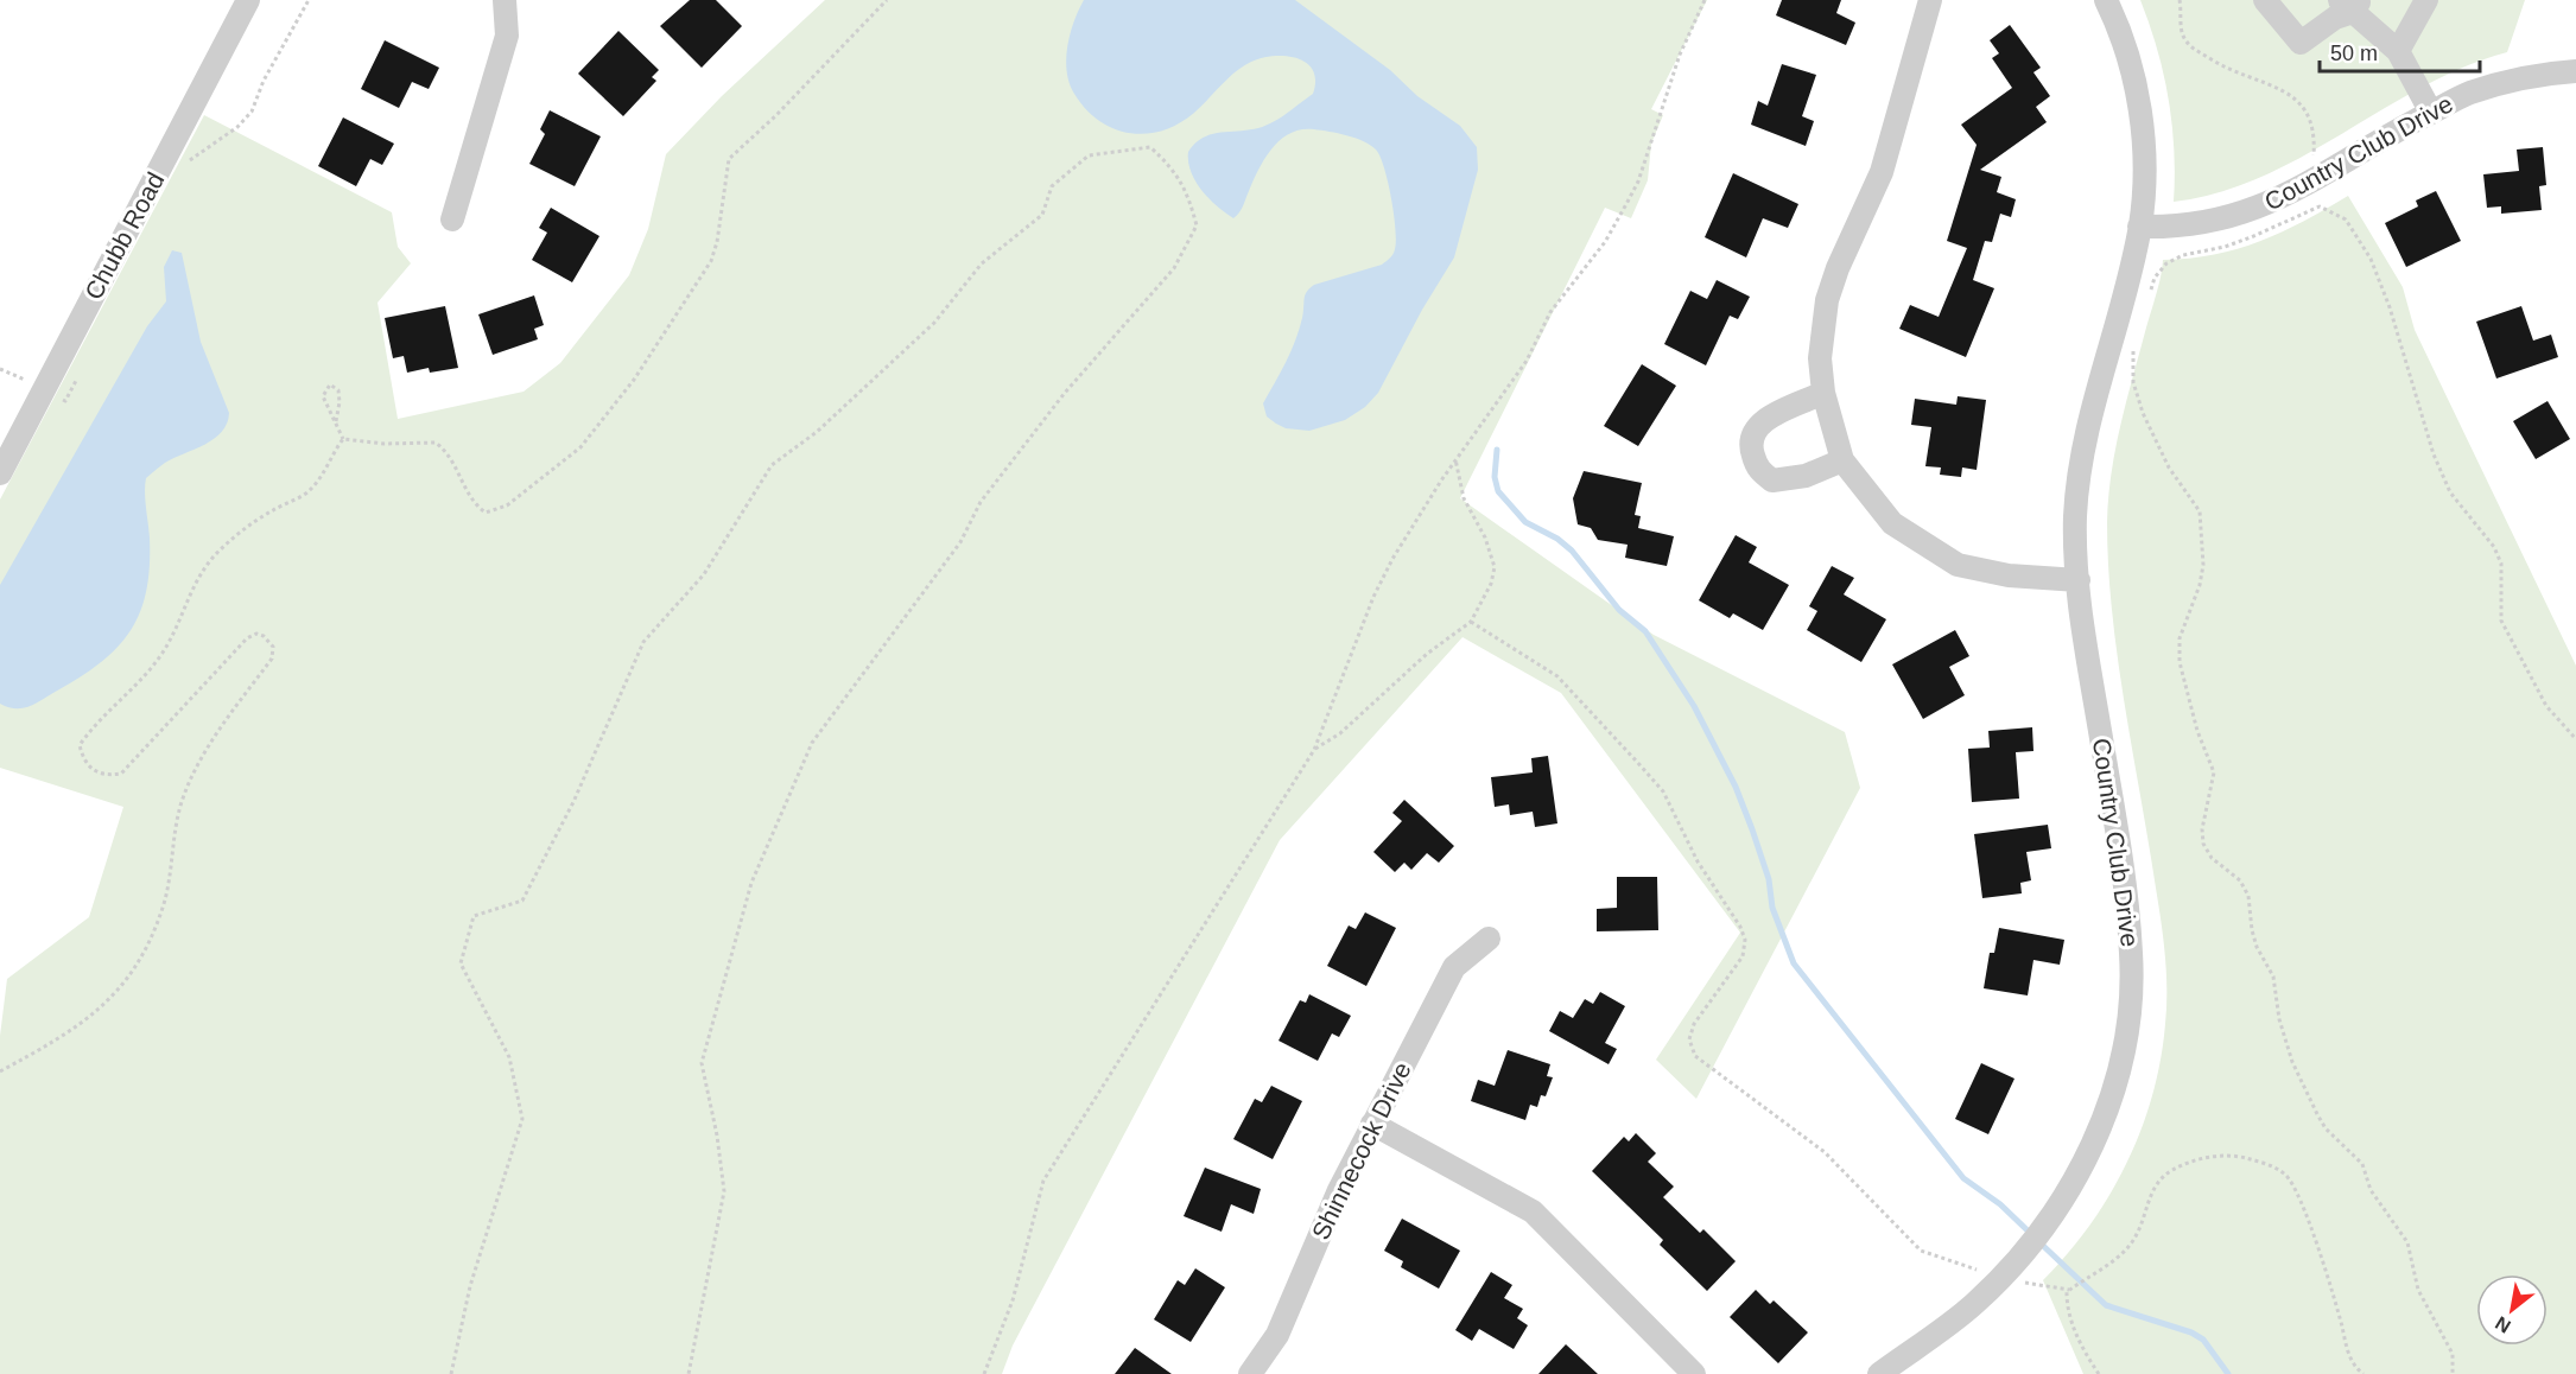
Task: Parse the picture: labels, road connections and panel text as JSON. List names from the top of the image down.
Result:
{
  "streets": {
    "street": ["Country Club Drive", "Chubb Road", "Shinnecock Drive"]
  },
  "scale_bar": "50 m",
  "north": "bottom left"
}
